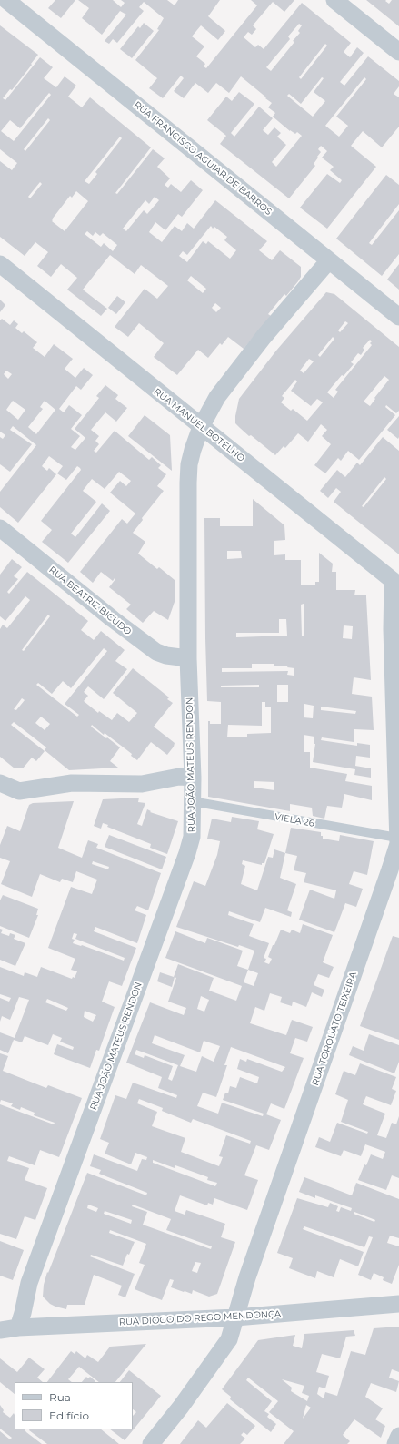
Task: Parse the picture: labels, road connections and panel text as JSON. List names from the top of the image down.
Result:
{
  "streets": {
    "street": [
      "RUA FRANCISCO AGUIAR DE BARROS",
      "RUA MANUEL BOTELHO",
      "RUA BEATRIZ BICUDO",
      "RUA JOÃO MATEUS RENDON",
      "RUA TORQUATO TEIXEIRA",
      "RUA DIOGO DO REGO MENDONÇA"
    ],
    "lane": ["VIELA 26"]
  },
  "crossings": [
    ["RUA FRANCISCO AGUIAR DE BARROS", "RUA JOÃO MATEUS RENDON"],
    ["RUA MANUEL BOTELHO", "RUA JOÃO MATEUS RENDON"],
    ["RUA MANUEL BOTELHO", "RUA TORQUATO TEIXEIRA"],
    ["RUA BEATRIZ BICUDO", "RUA JOÃO MATEUS RENDON"],
    ["RUA JOÃO MATEUS RENDON", "VIELA 26"],
    ["RUA JOÃO MATEUS RENDON", "RUA DIOGO DO REGO MENDONÇA"],
    ["VIELA 26", "RUA TORQUATO TEIXEIRA"],
    ["RUA TORQUATO TEIXEIRA", "RUA DIOGO DO REGO MENDONÇA"]
  ],
  "legend": ["Rua", "Edifício"]
}
